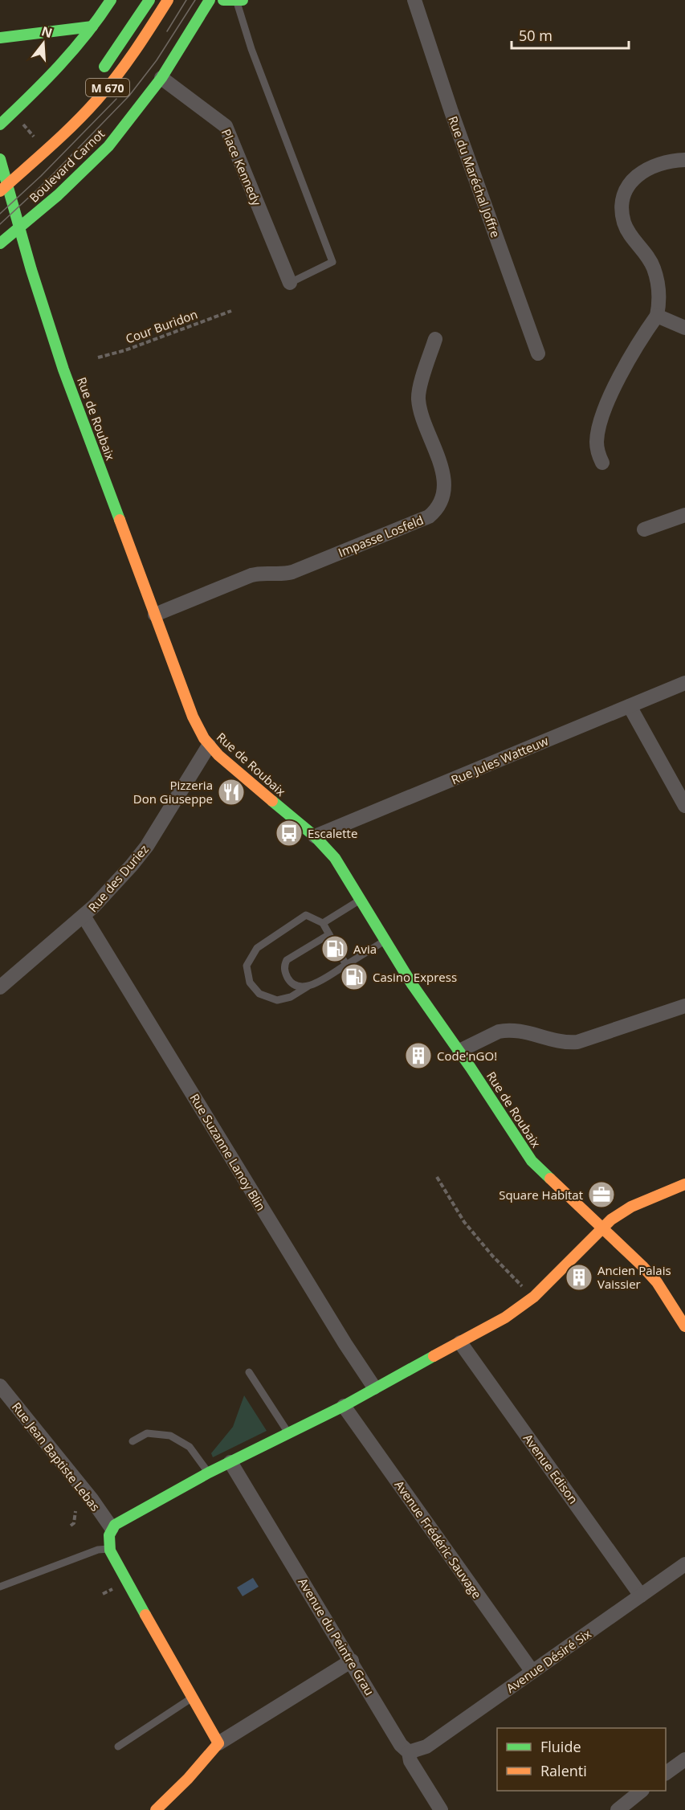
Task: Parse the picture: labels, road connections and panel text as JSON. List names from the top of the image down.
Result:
{
  "streets": {
    "main road": ["M 670", "Boulevard Carnot", "Rue de Roubaix"],
    "street": [
      "Place Kennedy",
      "Rue du Maréchal Joffre",
      "Impasse Losfeld",
      "Rue Jules Watteuw",
      "Rue des Duriez",
      "Rue Suzanne Lanoy Blin",
      "Rue Jean Baptiste Lebas",
      "Avenue Edison",
      "Avenue Frédéric Sauvage",
      "Avenue du Peintre Grau",
      "Avenue Désiré Six"
    ],
    "path": ["Cour Buridon"]
  },
  "crossings": [
    ["Boulevard Carnot", "Place Kennedy"],
    ["Boulevard Carnot", "Rue de Roubaix"],
    ["Rue de Roubaix", "Impasse Losfeld"],
    ["Rue de Roubaix", "Rue Jules Watteuw"],
    ["Rue de Roubaix", "Rue des Duriez"],
    ["Rue des Duriez", "Rue Suzanne Lanoy Blin"],
    ["Avenue Edison", "Avenue Désiré Six"],
    ["Avenue Frédéric Sauvage", "Avenue Désiré Six"],
    ["Avenue du Peintre Grau", "Avenue Désiré Six"]
  ],
  "places": {
    "restaurant": ["Pizzeria Don Giuseppe"],
    "bus stop": ["Escalette"],
    "fuel station": ["Avia", "Casino Express"],
    "building": ["Code'nGO!", "Ancien Palais Vaissier"],
    "office": ["Square Habitat"]
  },
  "legend": ["Fluide", "Ralenti"],
  "scale_bar": "50 m",
  "north": "top"
}
